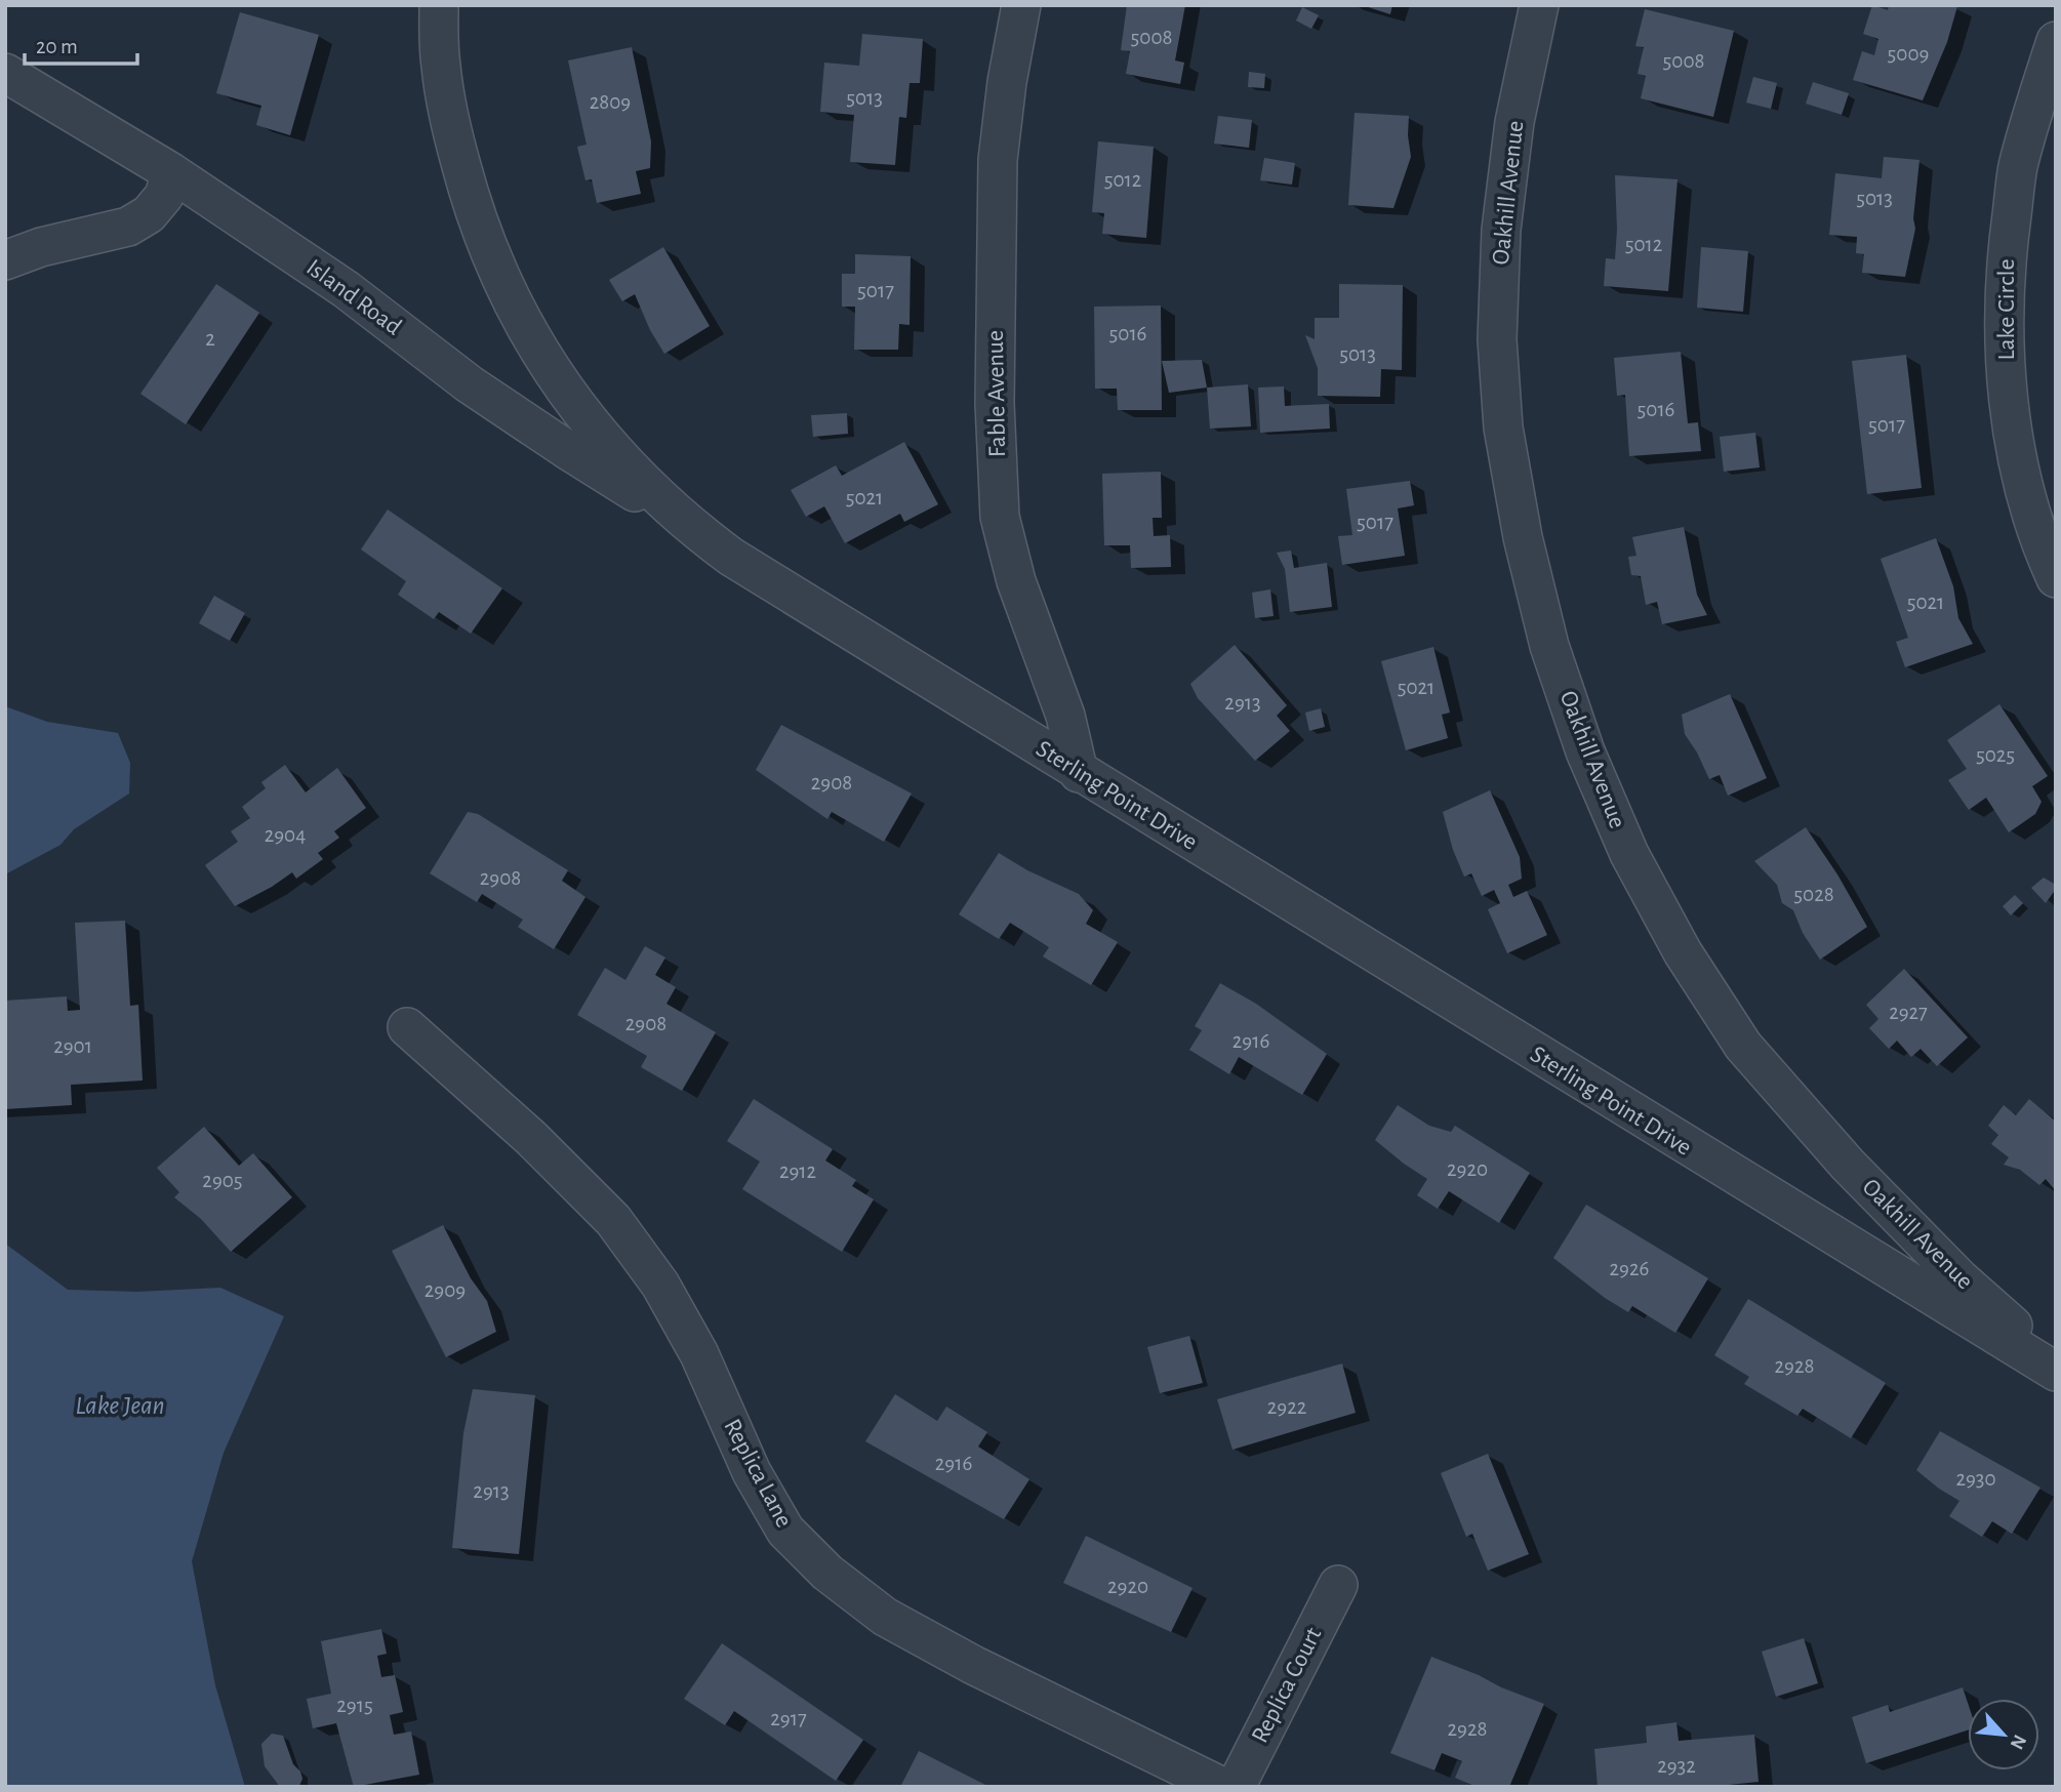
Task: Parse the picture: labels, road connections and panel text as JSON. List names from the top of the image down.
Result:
{
  "streets": {
    "street": [
      "Oakhill Avenue",
      "Island Road",
      "Lake Circle",
      "Fable Avenue",
      "Sterling Point Drive",
      "Replica Lane",
      "Replica Court"
    ]
  },
  "crossings": [
    ["Island Road", "Sterling Point Drive"],
    ["Fable Avenue", "Sterling Point Drive"]
  ],
  "water": ["Lake Jean"],
  "house_numbers": [
    "5008",
    "5009",
    "5008",
    "5013",
    "2809",
    "5012",
    "5013",
    "5012",
    "5017",
    "5016",
    "2",
    "5013",
    "5016",
    "5017",
    "5021",
    "5017",
    "5021",
    "5021",
    "2913",
    "5025",
    "2908",
    "2904",
    "2908",
    "5028",
    "2927",
    "2908",
    "2916",
    "2901",
    "2920",
    "2912",
    "2905",
    "2926",
    "2909",
    "2928",
    "2922",
    "2916",
    "2930",
    "2913",
    "2920",
    "2915",
    "2917",
    "2928",
    "2932"
  ],
  "scale_bar": "20 m",
  "north": "bottom right"
}
